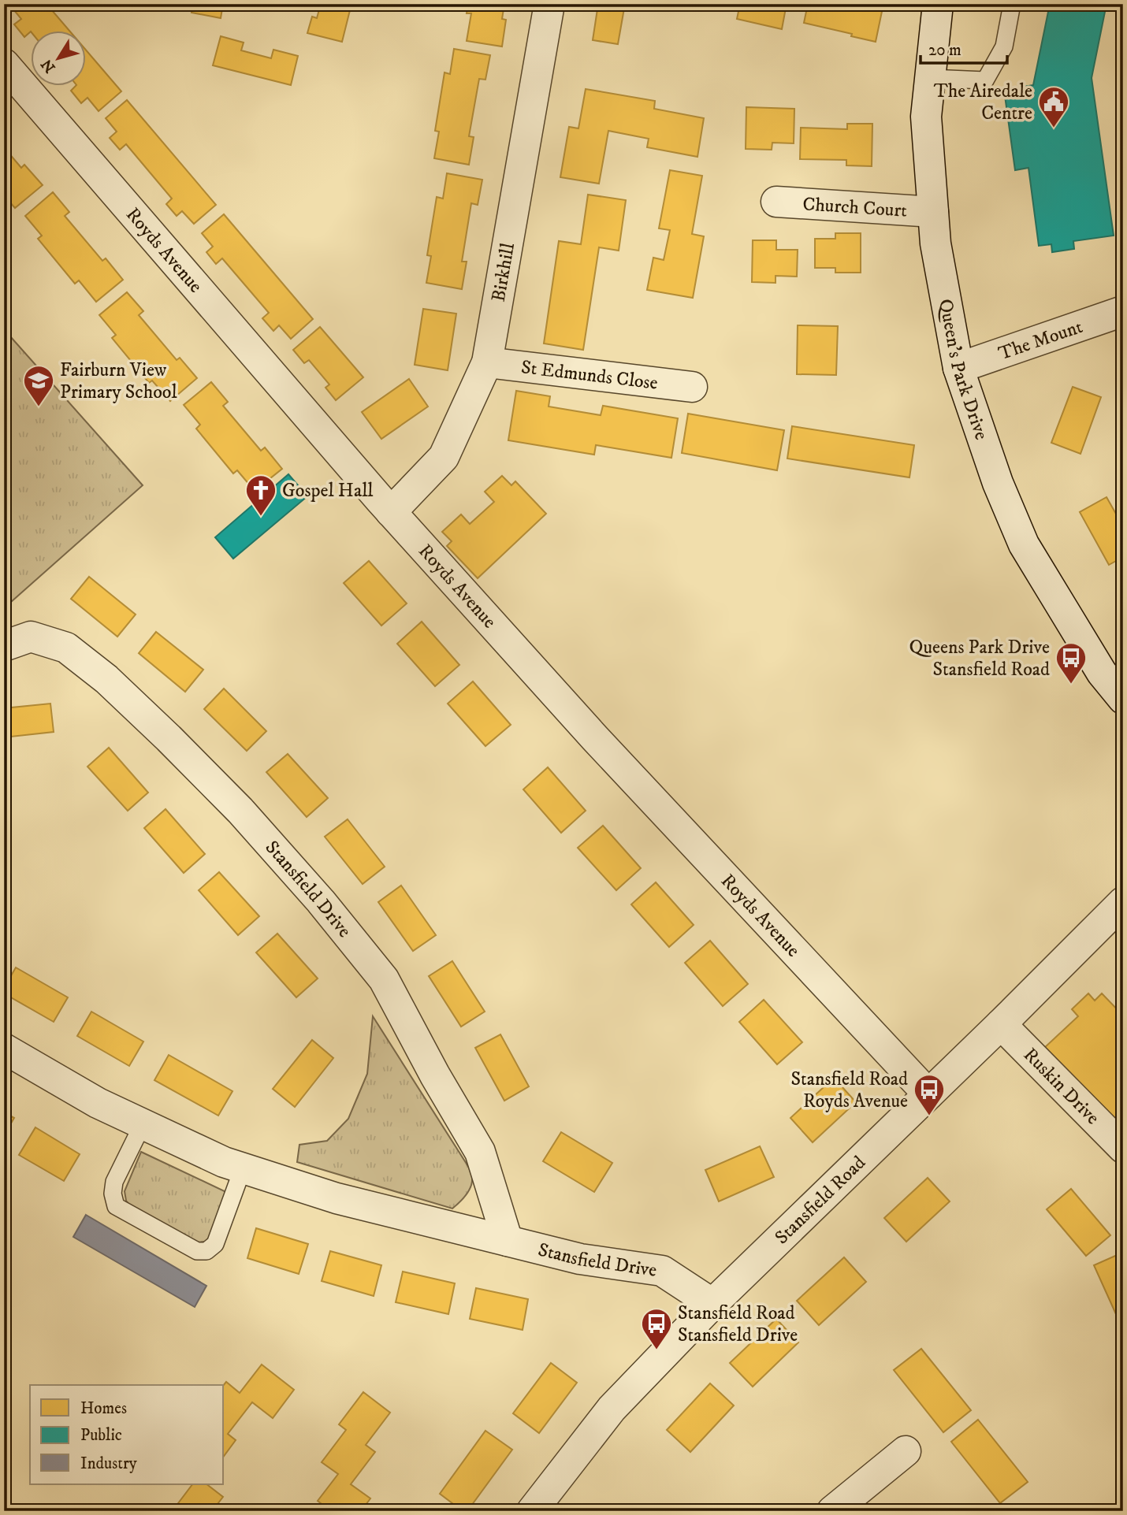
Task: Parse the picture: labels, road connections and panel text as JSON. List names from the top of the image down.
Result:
{
  "streets": {
    "street": [
      "Church Court",
      "Royds Avenue",
      "Birkhill",
      "The Mount",
      "Queen's Park Drive",
      "St Edmunds Close",
      "Stansfield Drive",
      "Ruskin Drive",
      "Stansfield Road"
    ]
  },
  "crossings": [
    ["Church Court", "Queen's Park Drive"],
    ["Royds Avenue", "Birkhill"],
    ["Royds Avenue", "Stansfield Road"],
    ["Birkhill", "St Edmunds Close"],
    ["The Mount", "Queen's Park Drive"],
    ["Stansfield Drive", "Stansfield Road"],
    ["Ruskin Drive", "Stansfield Road"]
  ],
  "places": {
    "public building": ["The Airedale Centre"],
    "school or university": ["Fairburn View Primary School"],
    "church": ["Gospel Hall"],
    "bus stop": ["Queens Park Drive Stansfield Road", "Stansfield Road Royds Avenue", "Stansfield Road Stansfield Drive"]
  },
  "legend": ["Homes", "Public", "Industry"],
  "scale_bar": "20 m",
  "north": "bottom left"
}
